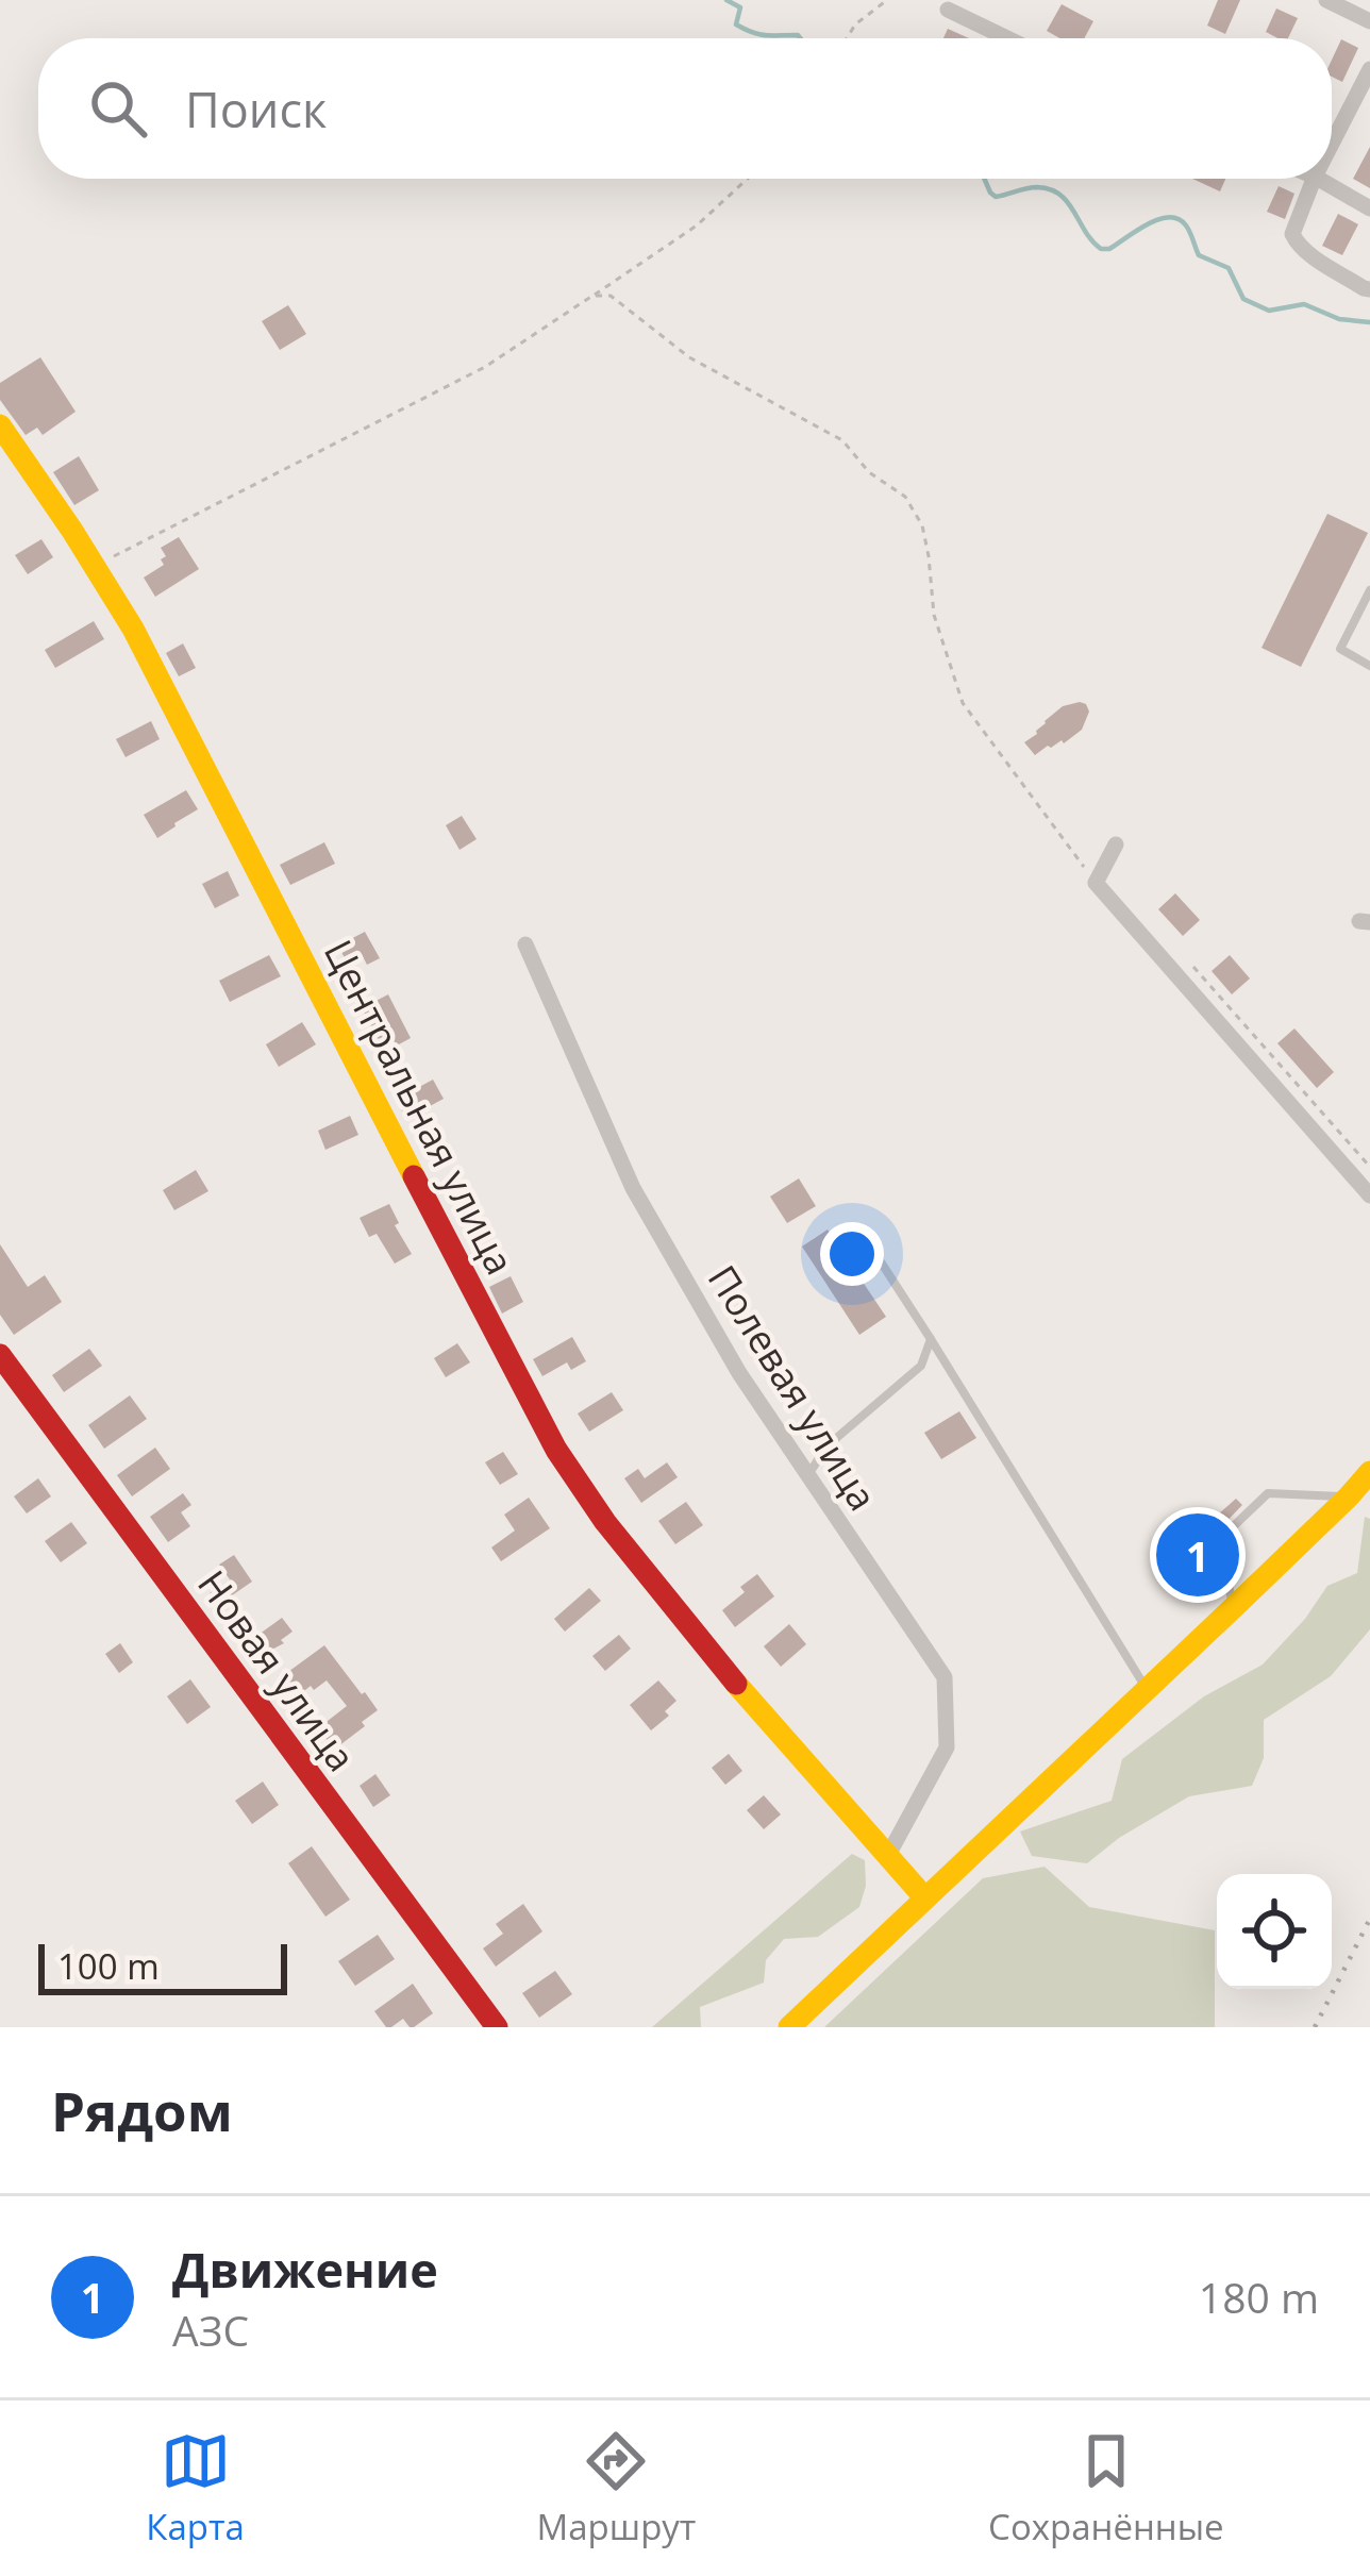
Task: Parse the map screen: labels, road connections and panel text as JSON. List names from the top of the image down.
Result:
{
  "streets": {
    "street": ["Центральная улица", "Полевая улица", "Новая улица"]
  },
  "crossings": [
    ["Центральная улица", "Полевая улица"]
  ],
  "scale_bar": "100 m",
  "page": {
    "search": "Поиск",
    "pins": "1",
    "scale": "100 m",
    "heading": "Рядом",
    "list": [
      {
        "mark": "1",
        "name": "Движение",
        "note": "АЗС",
        "value": "180 m"
      }
    ],
    "nav": ["Карта", "Маршрут", "Сохранённые"]
  }
}
